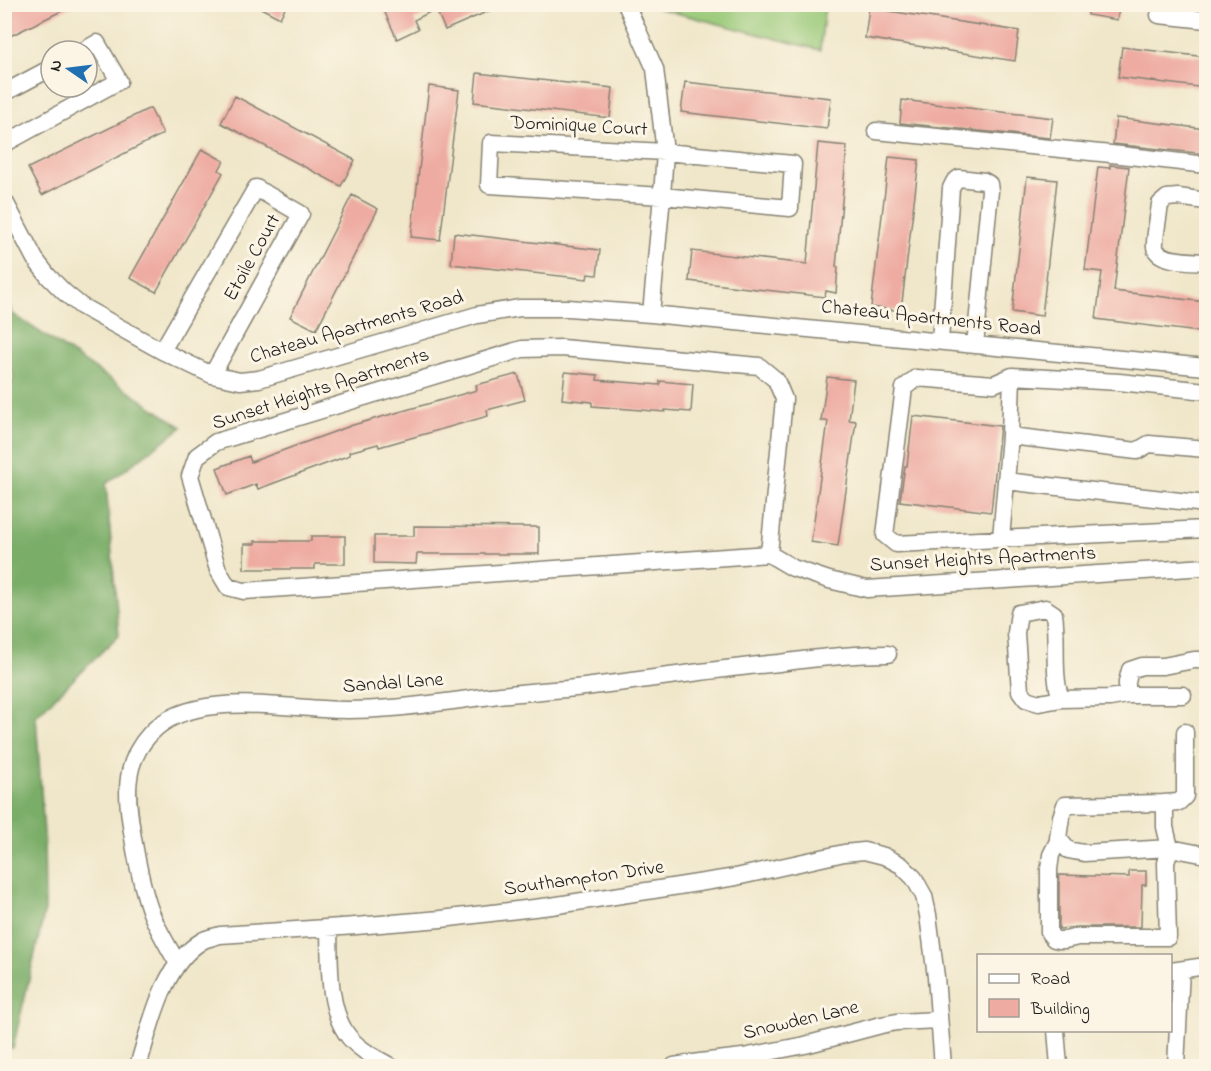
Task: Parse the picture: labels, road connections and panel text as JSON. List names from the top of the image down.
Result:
{
  "streets": {
    "street": [
      "Dominique Court",
      "Etoile Court",
      "Chateau Apartments Road",
      "Sunset Heights Apartments",
      "Sandal Lane",
      "Southampton Drive",
      "Snowden Lane"
    ]
  },
  "crossings": [
    ["Etoile Court", "Chateau Apartments Road"],
    ["Sandal Lane", "Southampton Drive"],
    ["Southampton Drive", "Snowden Lane"]
  ],
  "legend": ["Road", "Building"],
  "north": "left"
}
